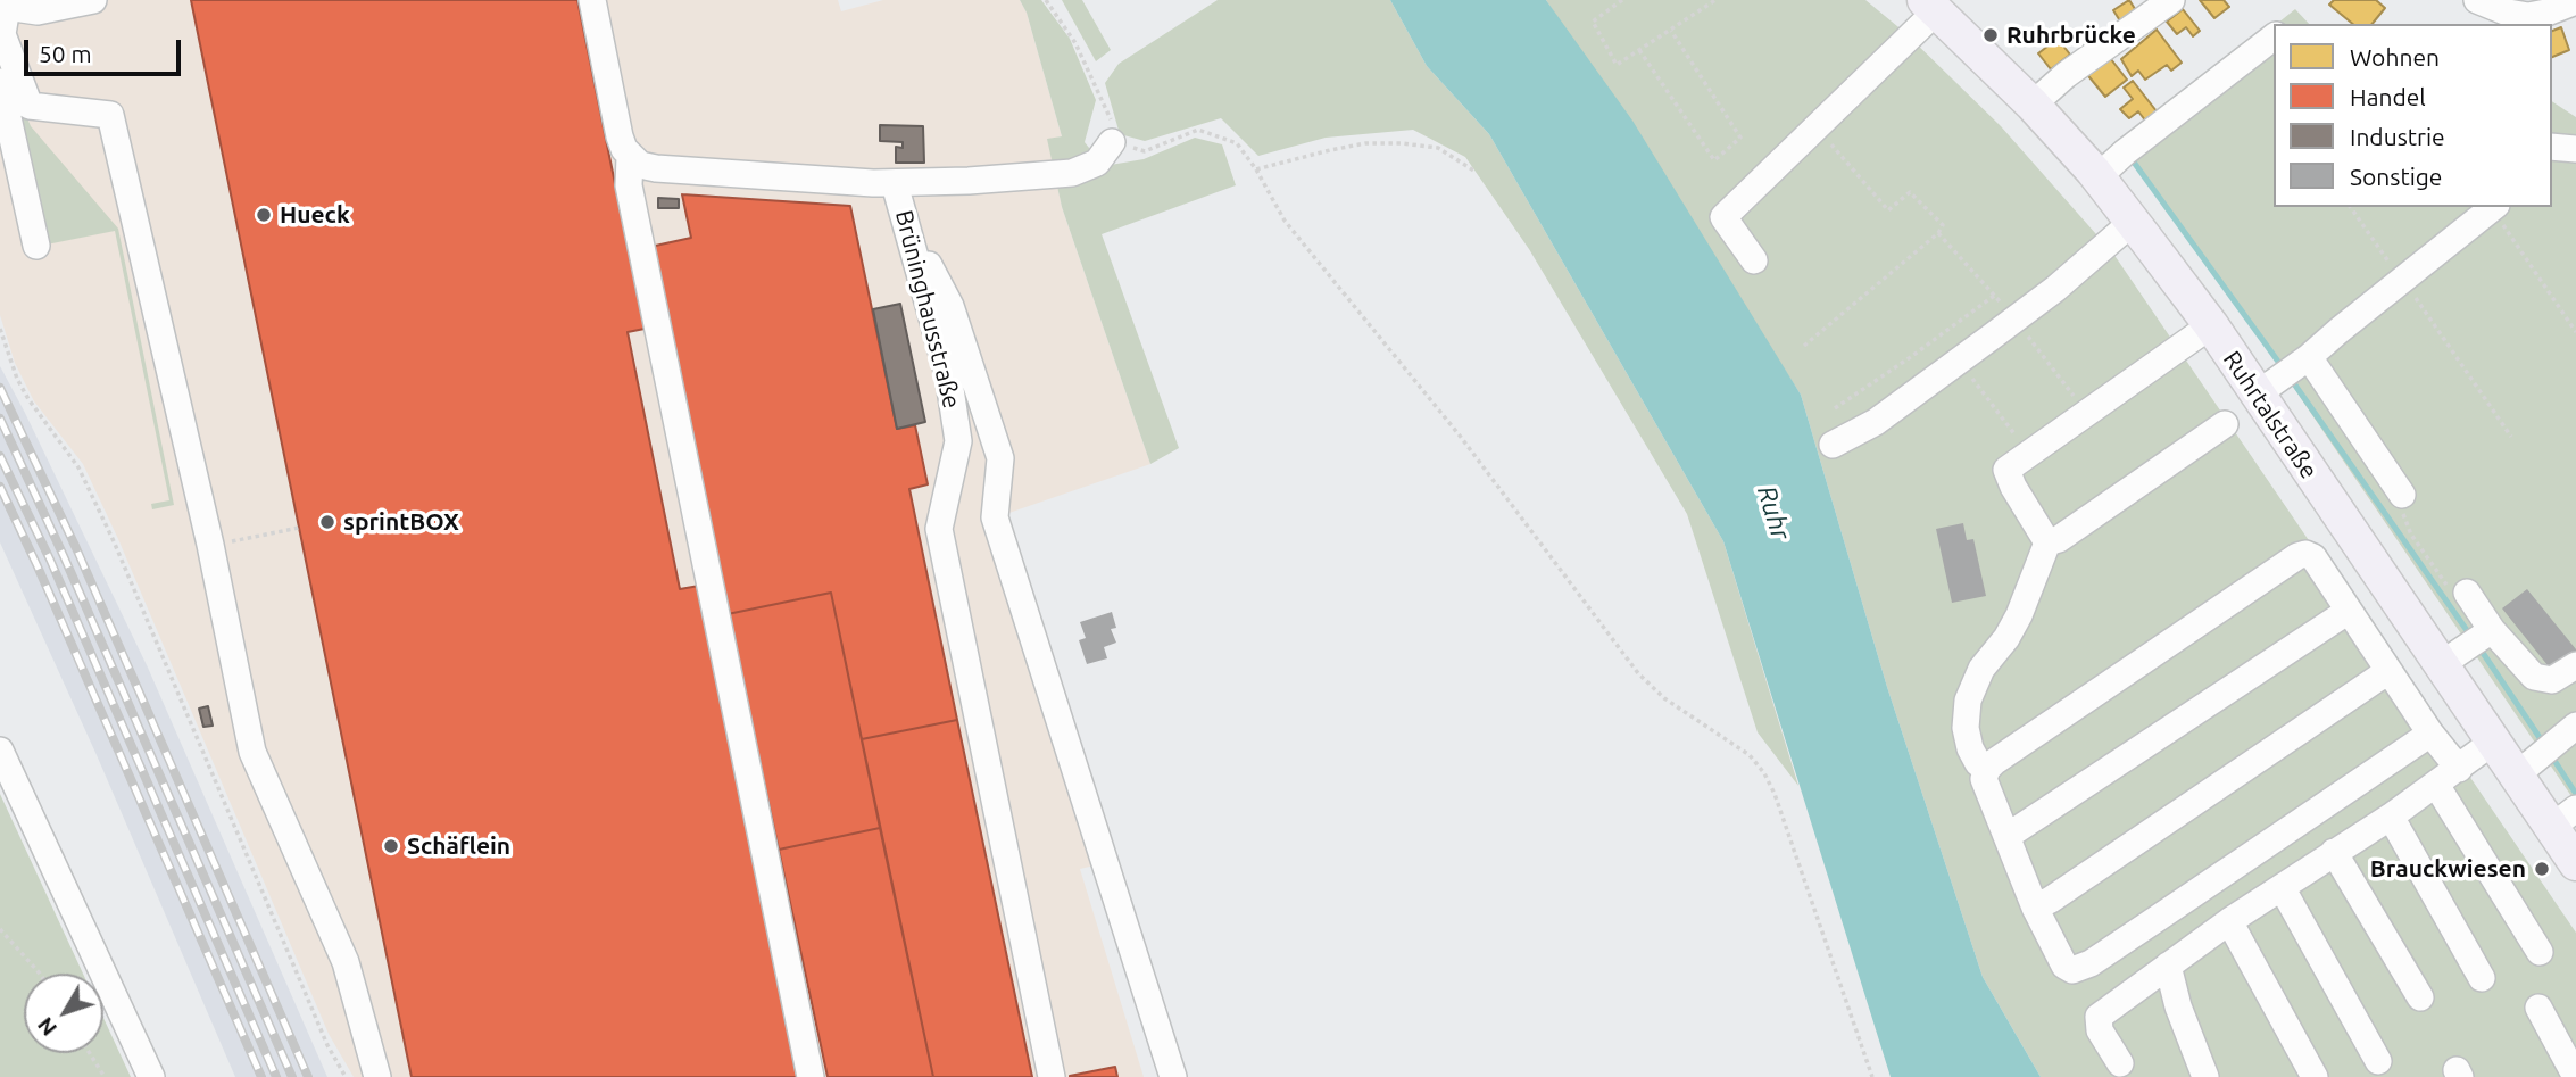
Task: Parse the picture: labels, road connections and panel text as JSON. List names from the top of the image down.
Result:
{
  "streets": {
    "main road": ["Ruhrtalstraße"],
    "street": ["Brüninghausstraße"]
  },
  "water": ["Ruhr"],
  "places": [
    "Ruhrbrücke",
    "Hueck",
    "sprintBOX",
    "Schäflein",
    "Brauckwiesen"
  ],
  "legend": [
    "Wohnen",
    "Handel",
    "Industrie",
    "Sonstige"
  ],
  "scale_bar": "50 m",
  "north": "bottom left"
}
